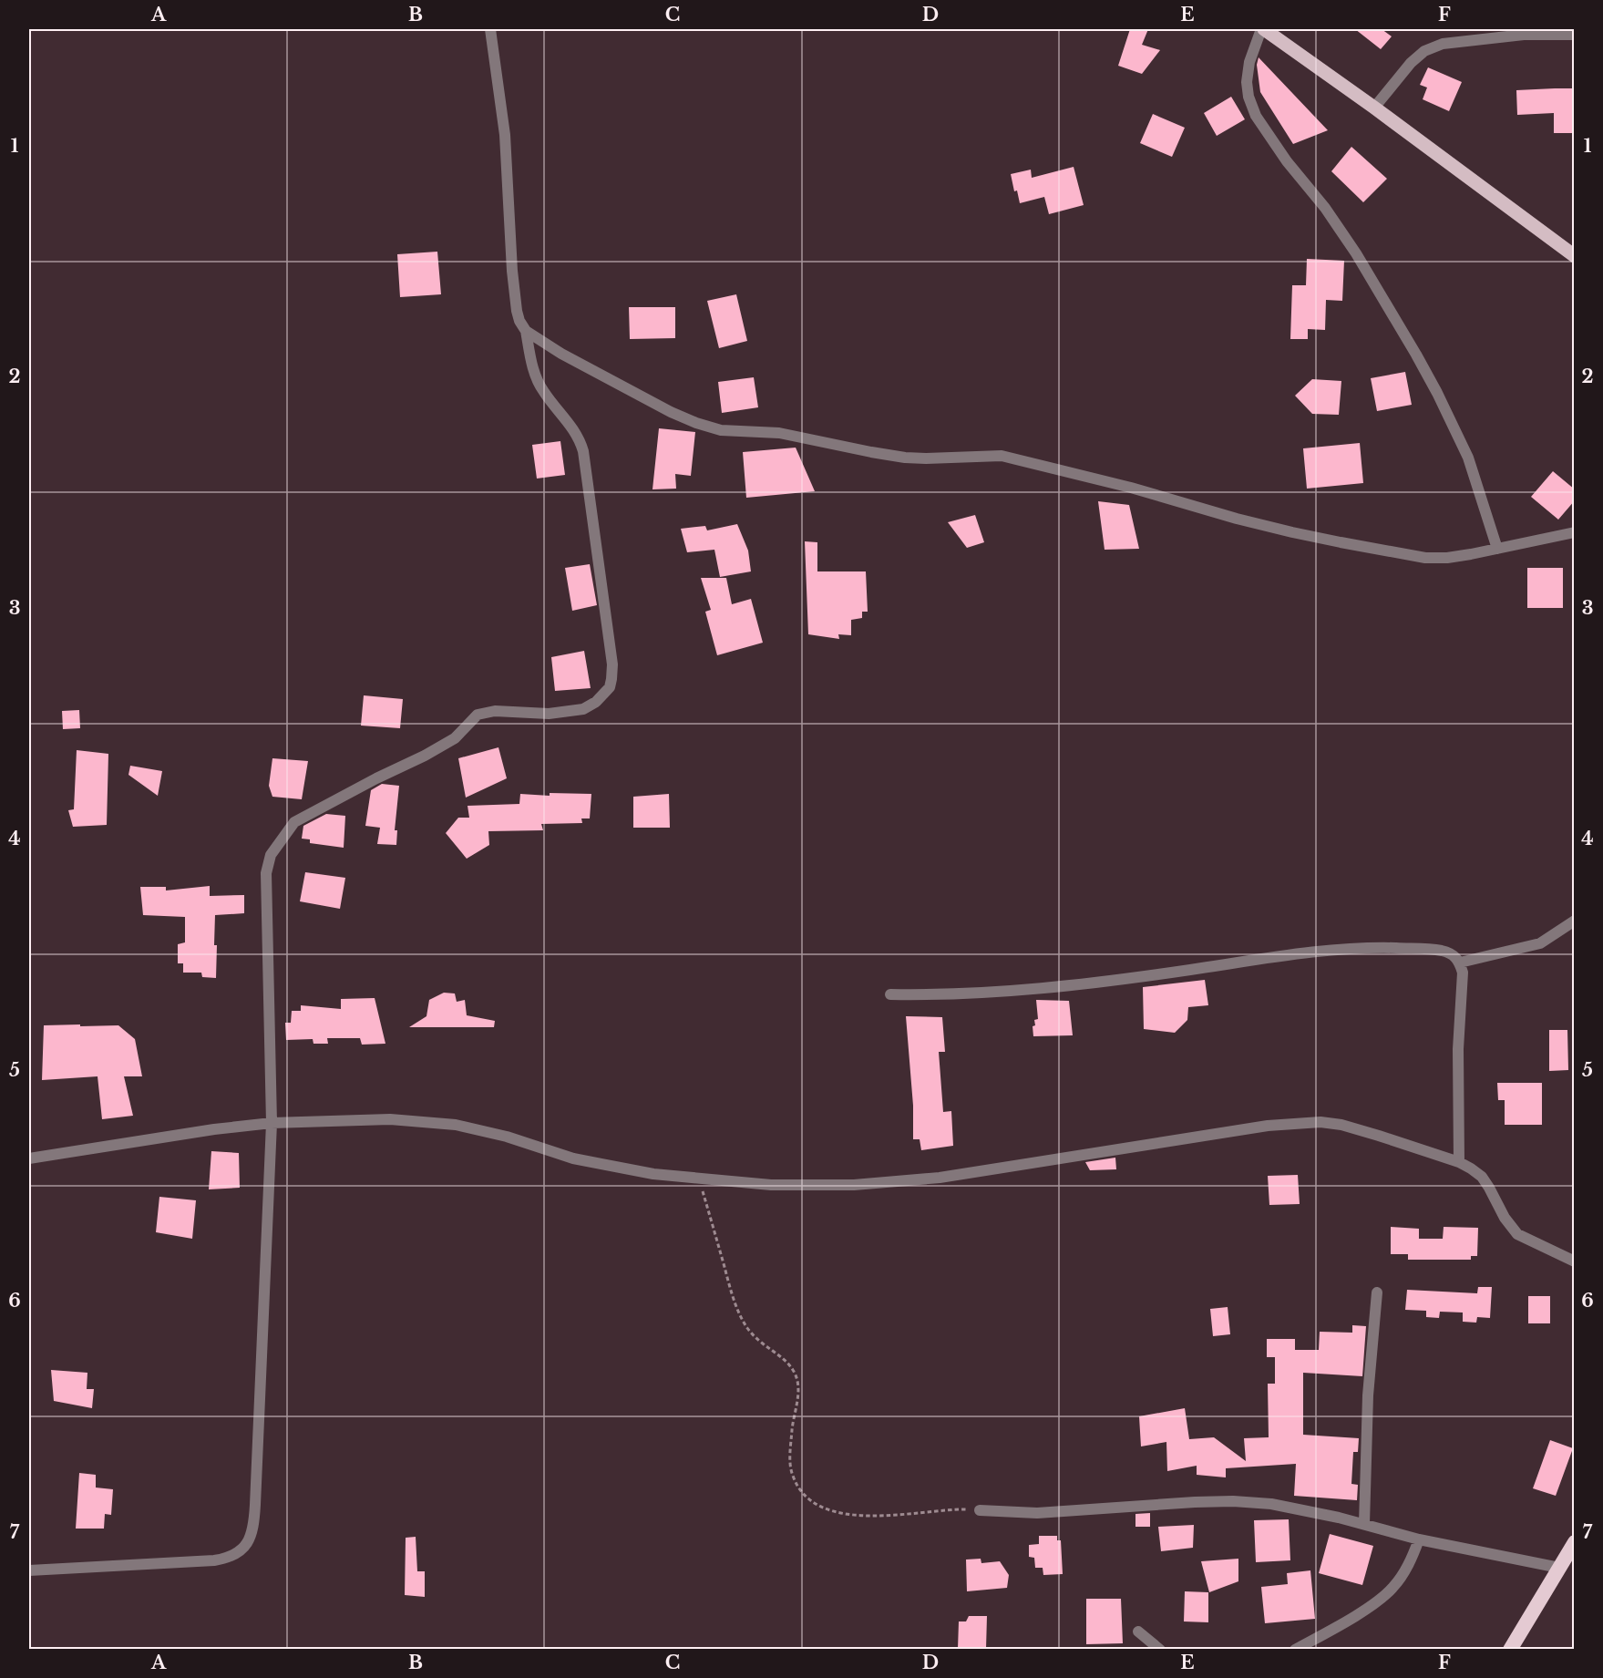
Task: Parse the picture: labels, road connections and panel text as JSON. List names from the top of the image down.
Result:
{
  "grid": {
    "columns": [
      "A",
      "B",
      "C",
      "D",
      "E",
      "F"
    ],
    "rows": [
      "1",
      "2",
      "3",
      "4",
      "5",
      "6",
      "7"
    ]
  }
}
